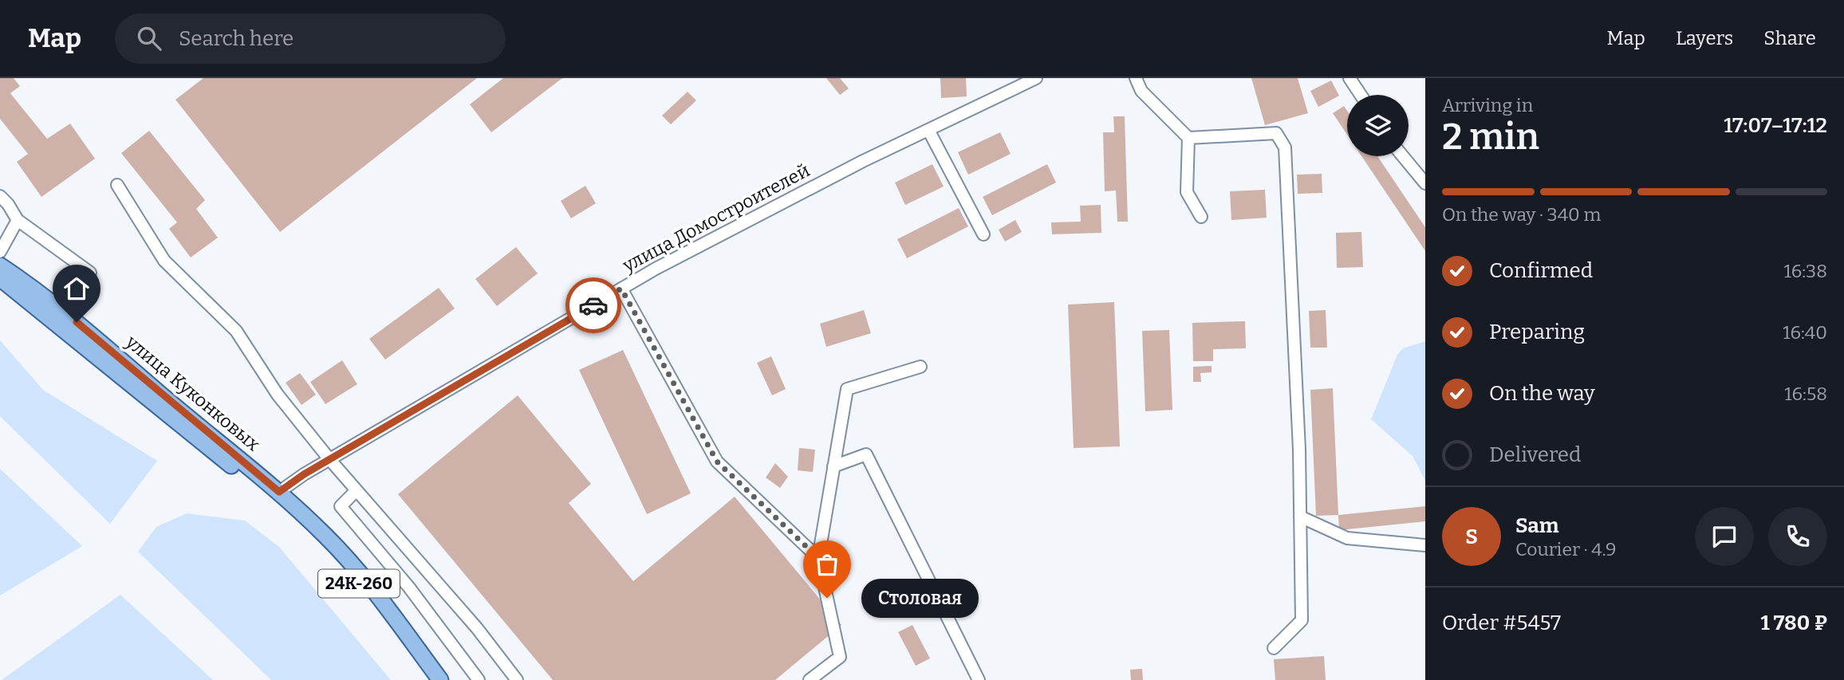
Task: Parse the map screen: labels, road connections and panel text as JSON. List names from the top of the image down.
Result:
{
  "streets": {
    "main road": ["улица Куконковых", "24К-260"],
    "street": ["улица Домостроителей"]
  },
  "crossings": [
    ["улица Домостроителей", "улица Куконковых"],
    ["улица Домостроителей", "24К-260"],
    ["улица Куконковых", "24К-260"]
  ],
  "places": ["Столовая"],
  "page": {
    "header": "Map",
    "search": "Search here",
    "nav": ["Map", "Layers", "Share"],
    "heading": ["2 min", "Arriving in", "17:07–17:12"],
    "panel": [
      "Sam",
      "Courier · 4.9",
      "Order #5457",
      "1 780 ₽"
    ],
    "bar": "On the way · 340 m",
    "list": [
      ["Confirmed", "16:38"],
      ["Preparing", "16:40"],
      ["On the way", "16:58"],
      "Delivered"
    ],
    "round": "S",
    "bubble": "Столовая"
  }
}
